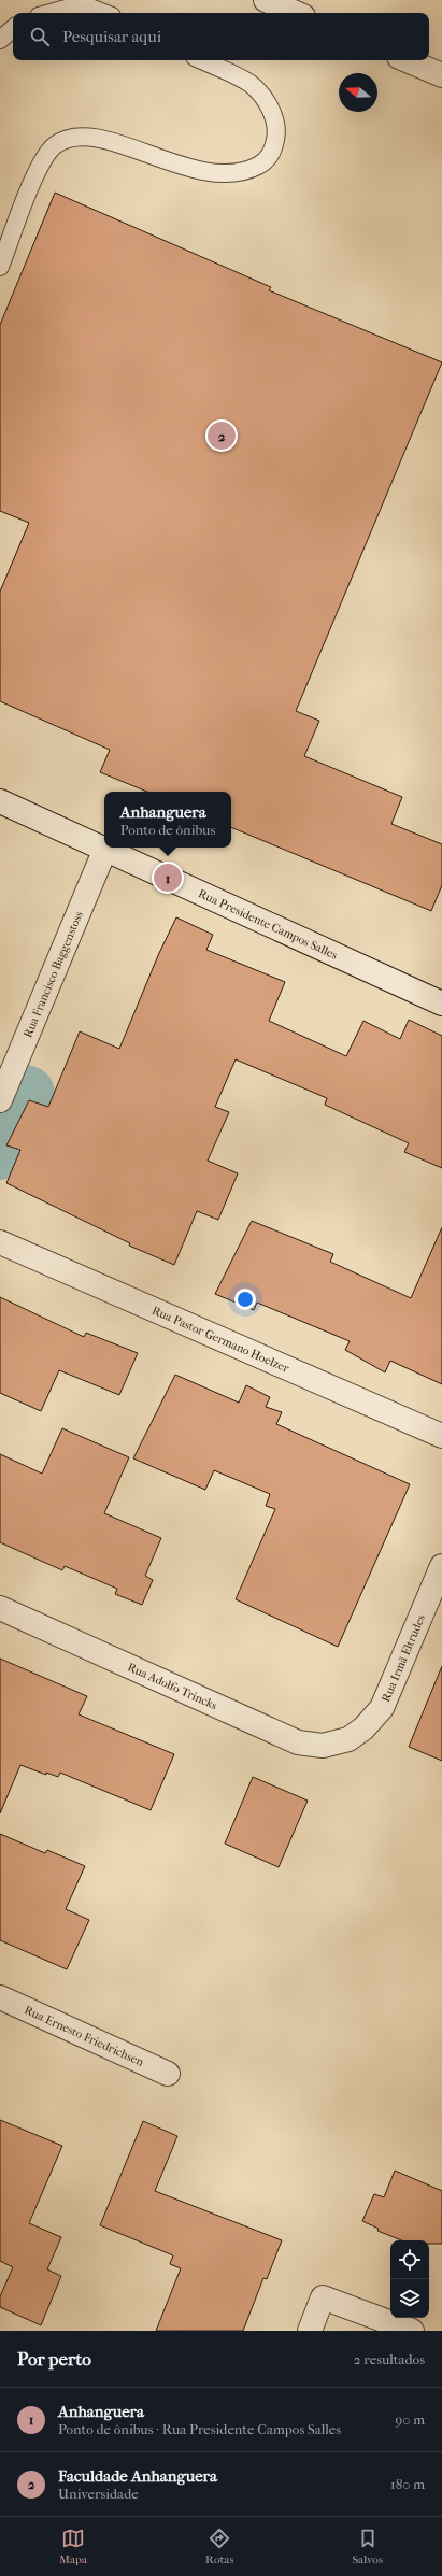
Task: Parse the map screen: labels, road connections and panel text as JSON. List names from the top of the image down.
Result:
{
  "streets": {
    "street": [
      "Rua Presidente Campos Salles",
      "Rua Francisco Baggenstoss",
      "Rua Pastor Germano Hoelzer",
      "Rua Irmã Eltrudes",
      "Rua Adolfo Trincks",
      "Rua Ernesto Friedrichsen"
    ]
  },
  "crossings": [
    ["Rua Presidente Campos Salles", "Rua Francisco Baggenstoss"],
    ["Rua Irmã Eltrudes", "Rua Adolfo Trincks"]
  ],
  "north": "left",
  "page": {
    "search": "Pesquisar aqui",
    "pins": ["2", "1"],
    "popup": ["Anhanguera", "Ponto de ônibus"],
    "heading": ["Por perto", "2 resultados"],
    "list": [
      {
        "mark": "1",
        "name": "Anhanguera",
        "note": "Ponto de ônibus · Rua Presidente Campos Salles",
        "value": "90 m"
      },
      {
        "mark": "2",
        "name": "Faculdade Anhanguera",
        "note": "Universidade",
        "value": "180 m"
      }
    ],
    "nav": ["Mapa", "Rotas", "Salvos"]
  }
}
